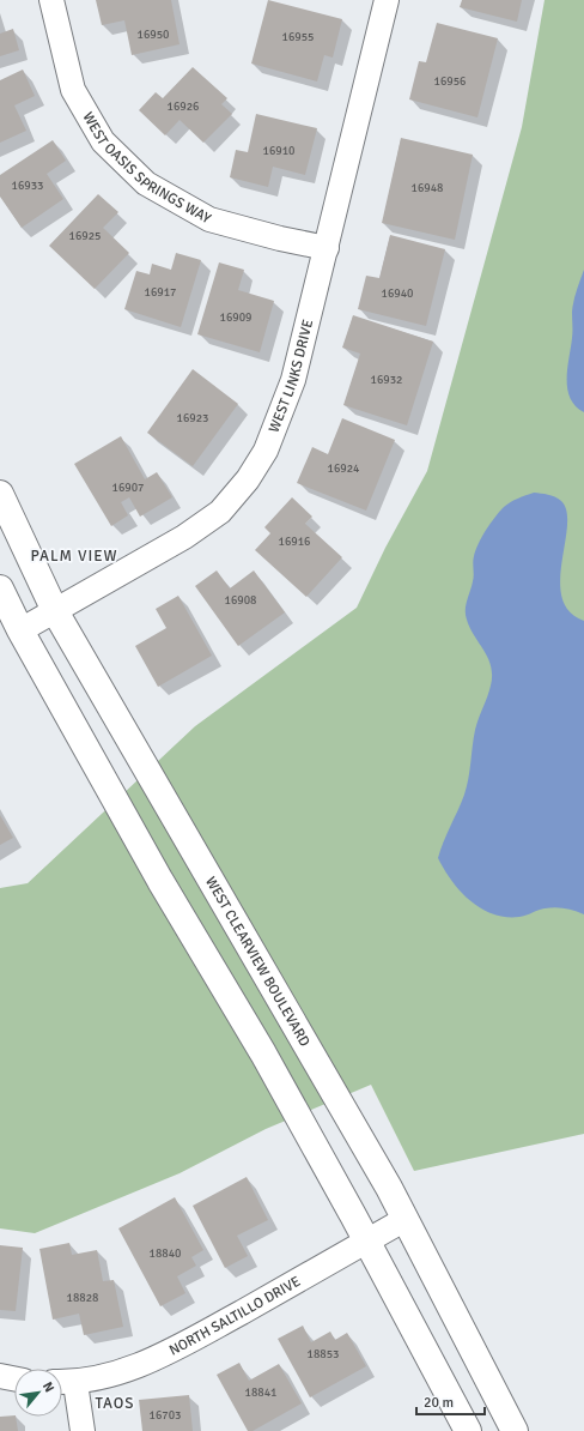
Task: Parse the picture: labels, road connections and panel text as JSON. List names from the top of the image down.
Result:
{
  "streets": {
    "street": [
      "WEST OASIS SPRINGS WAY",
      "WEST LINKS DRIVE",
      "WEST CLEARVIEW BOULEVARD",
      "NORTH SALTILLO DRIVE"
    ]
  },
  "crossings": [
    ["WEST OASIS SPRINGS WAY", "WEST LINKS DRIVE"],
    ["WEST LINKS DRIVE", "WEST CLEARVIEW BOULEVARD"],
    ["WEST CLEARVIEW BOULEVARD", "NORTH SALTILLO DRIVE"]
  ],
  "districts": ["PALM VIEW", "TAOS"],
  "house_numbers": [
    "16950",
    "16955",
    "16956",
    "16926",
    "16910",
    "16933",
    "16948",
    "16925",
    "16917",
    "16940",
    "16909",
    "16932",
    "16923",
    "16924",
    "16907",
    "16916",
    "16908",
    "18840",
    "18828",
    "18853",
    "18841",
    "16703"
  ],
  "scale_bar": "20 m",
  "north": "top right"
}
